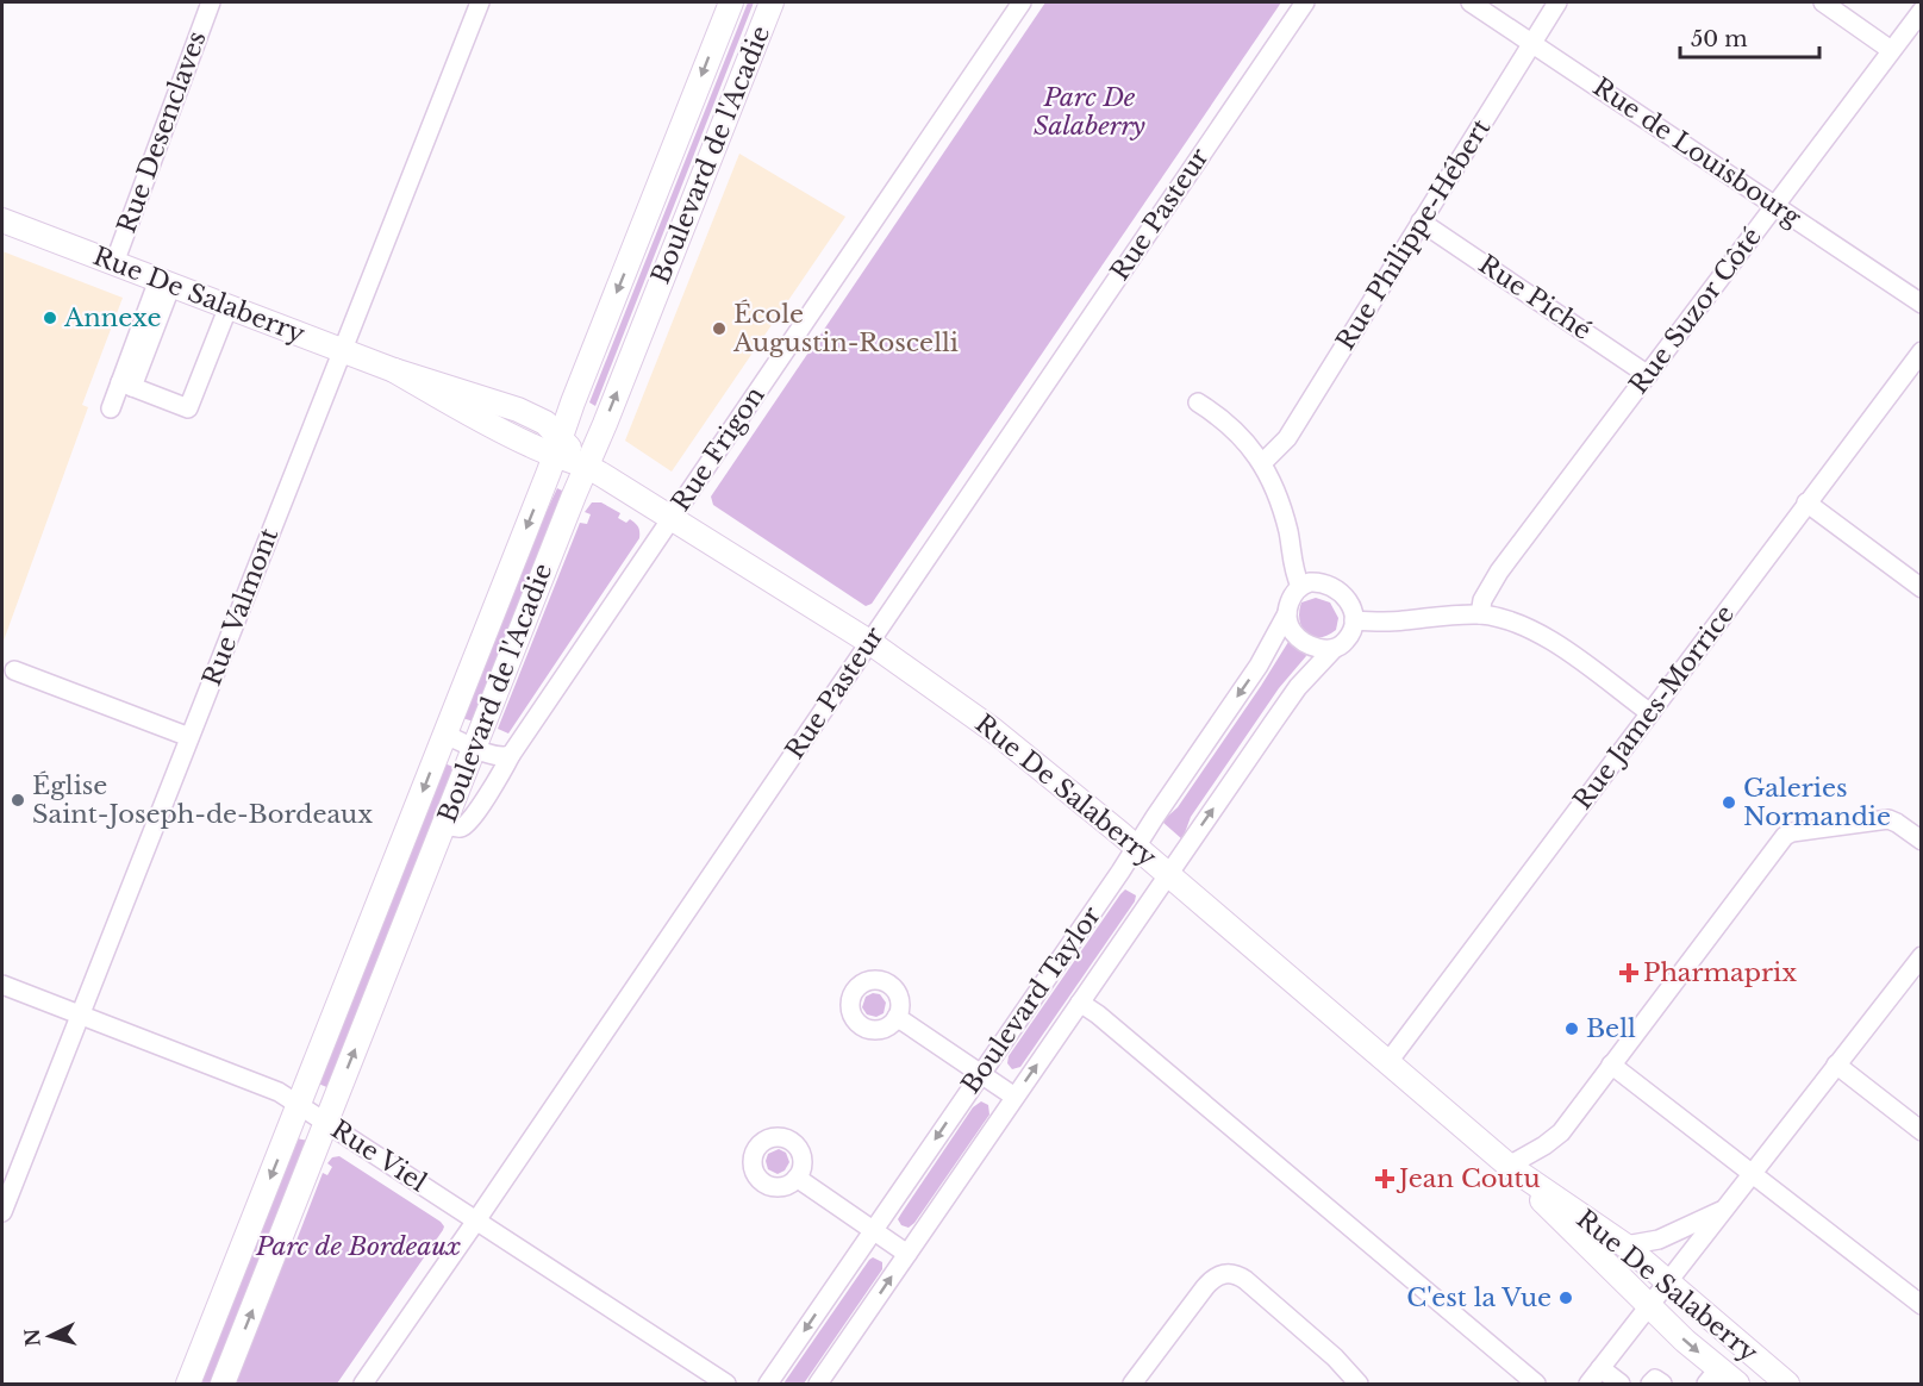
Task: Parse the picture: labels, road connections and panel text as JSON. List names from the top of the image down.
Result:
{
  "streets": {
    "main road": ["Boulevard de l'Acadie", "Rue De Salaberry"],
    "street": [
      "Rue Desenclaves",
      "Rue de Louisbourg",
      "Rue Pasteur",
      "Rue Philippe-Hébert",
      "Rue Piché",
      "Rue Suzor Côté",
      "Rue Frigon",
      "Rue Valmont",
      "Rue James-Morrice",
      "Boulevard Taylor",
      "Rue Viel"
    ]
  },
  "crossings": [
    ["Rue Desenclaves", "Rue De Salaberry"],
    ["Rue de Louisbourg", "Rue Philippe-Hébert"],
    ["Rue de Louisbourg", "Rue Suzor Côté"],
    ["Boulevard de l'Acadie", "Rue De Salaberry"],
    ["Boulevard de l'Acadie", "Rue Frigon"],
    ["Boulevard de l'Acadie", "Rue Viel"],
    ["Rue Pasteur", "Rue De Salaberry"],
    ["Rue Pasteur", "Rue Viel"],
    ["Rue Philippe-Hébert", "Rue Piché"],
    ["Rue De Salaberry", "Rue Frigon"],
    ["Rue De Salaberry", "Rue Valmont"],
    ["Rue De Salaberry", "Rue James-Morrice"],
    ["Rue De Salaberry", "Boulevard Taylor"],
    ["Rue Piché", "Rue Suzor Côté"],
    ["Rue Valmont", "Rue Viel"]
  ],
  "parks": ["Parc De Salaberry", "Parc de Bordeaux"],
  "places": {
    "other": [
      "Annexe",
      "École Augustin-Roscelli",
      "Église Saint-Joseph-de-Bordeaux",
      "Galeries Normandie",
      "Bell",
      "C'est la Vue"
    ],
    "health": ["Pharmaprix", "Jean Coutu"]
  },
  "scale_bar": "50 m",
  "north": "left"
}
